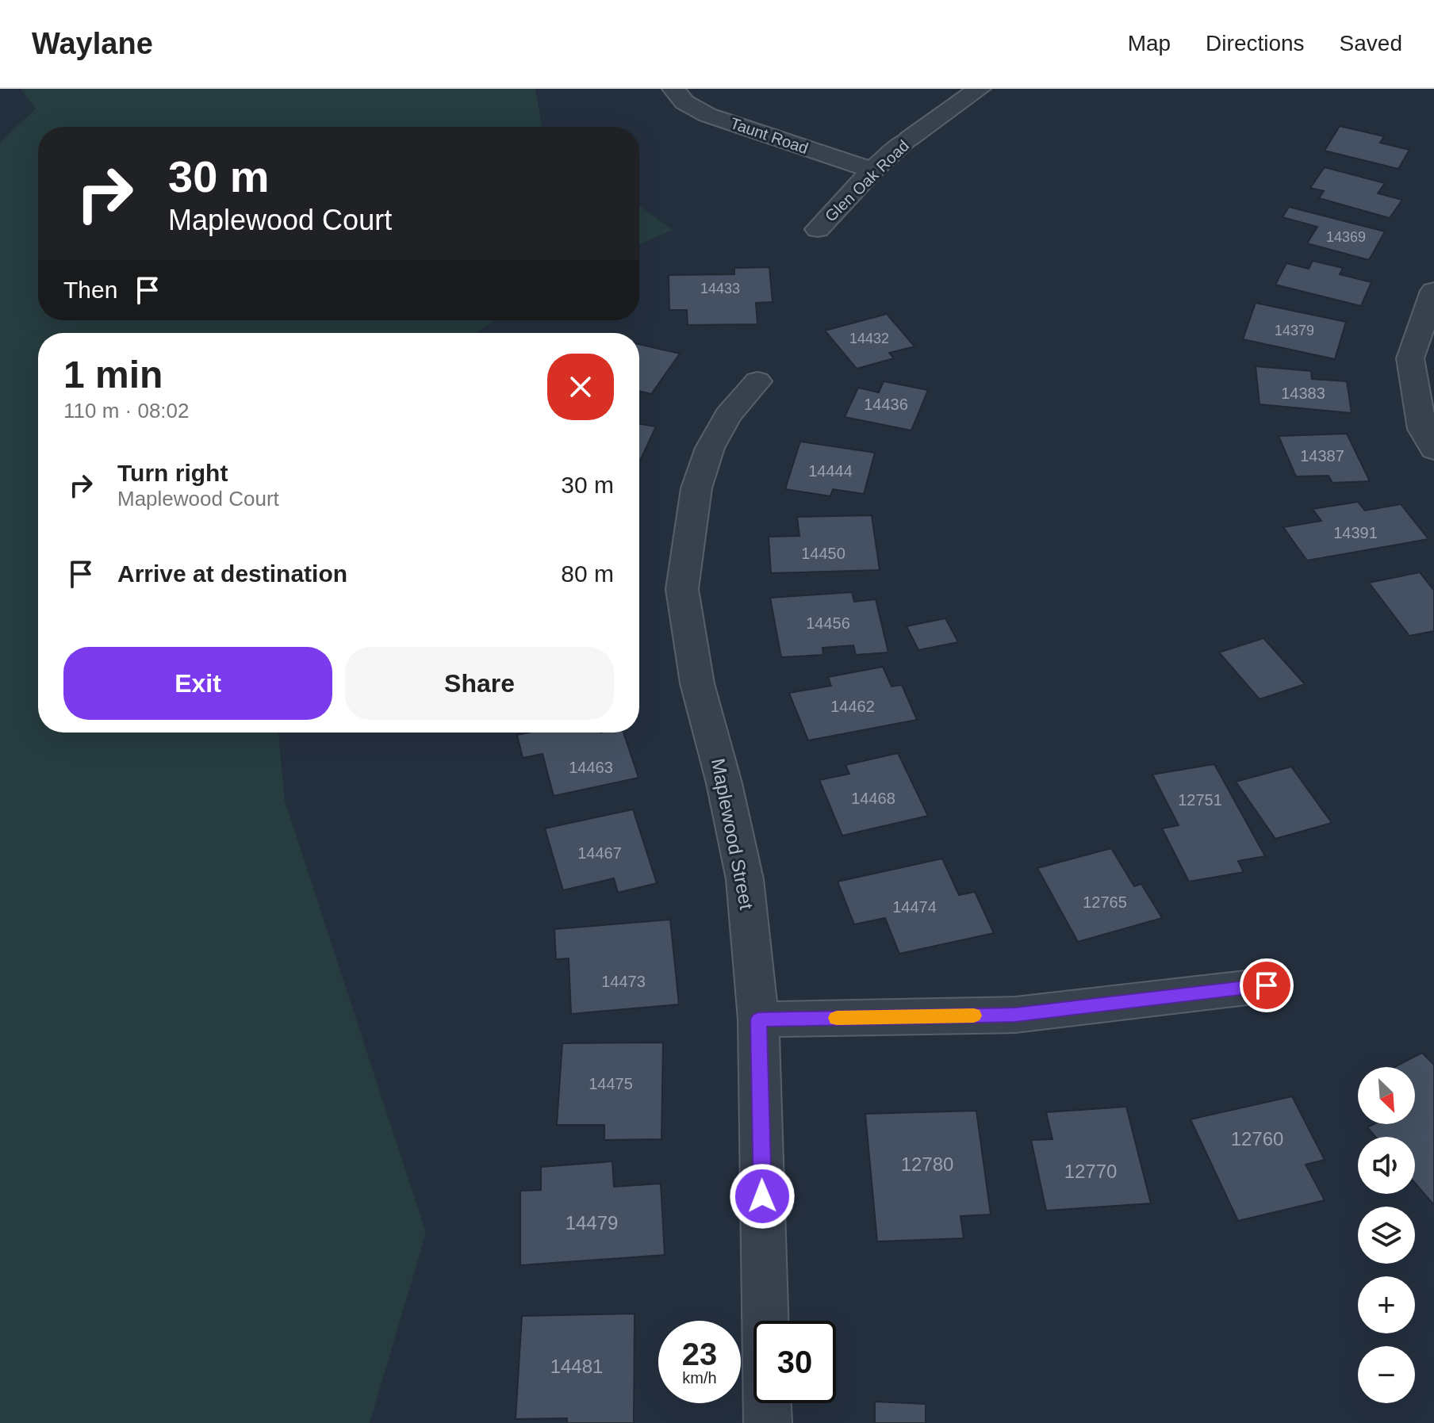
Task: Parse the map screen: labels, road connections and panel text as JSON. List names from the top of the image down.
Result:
{
  "streets": {
    "street": ["Taunt Road", "Glen Oak Road", "Maplewood Street"]
  },
  "crossings": [
    ["Taunt Road", "Glen Oak Road"]
  ],
  "house_numbers": [
    "14369",
    "14433",
    "14379",
    "14432",
    "14383",
    "14436",
    "14387",
    "14444",
    "14391",
    "14450",
    "14456",
    "14462",
    "14463",
    "14468",
    "12751",
    "14467",
    "12765",
    "14474",
    "14473",
    "14475",
    "12760",
    "12780",
    "12770",
    "14479",
    "14481"
  ],
  "north": "bottom right",
  "page": {
    "header": "Waylane",
    "nav": ["Map", "Directions", "Saved"],
    "turn": ["30 m", "Maplewood Court"],
    "then": "Then",
    "heading": ["1 min", "110 m · 08:02"],
    "list": [
      {
        "name": "Turn right",
        "note": "Maplewood Court",
        "value": "30 m"
      },
      {
        "name": "Arrive at destination",
        "value": "80 m"
      }
    ],
    "buttons": ["Exit", "Share"],
    "map_buttons": ["+", "−"],
    "speed": "23 km/h",
    "limit": "30"
  }
}
